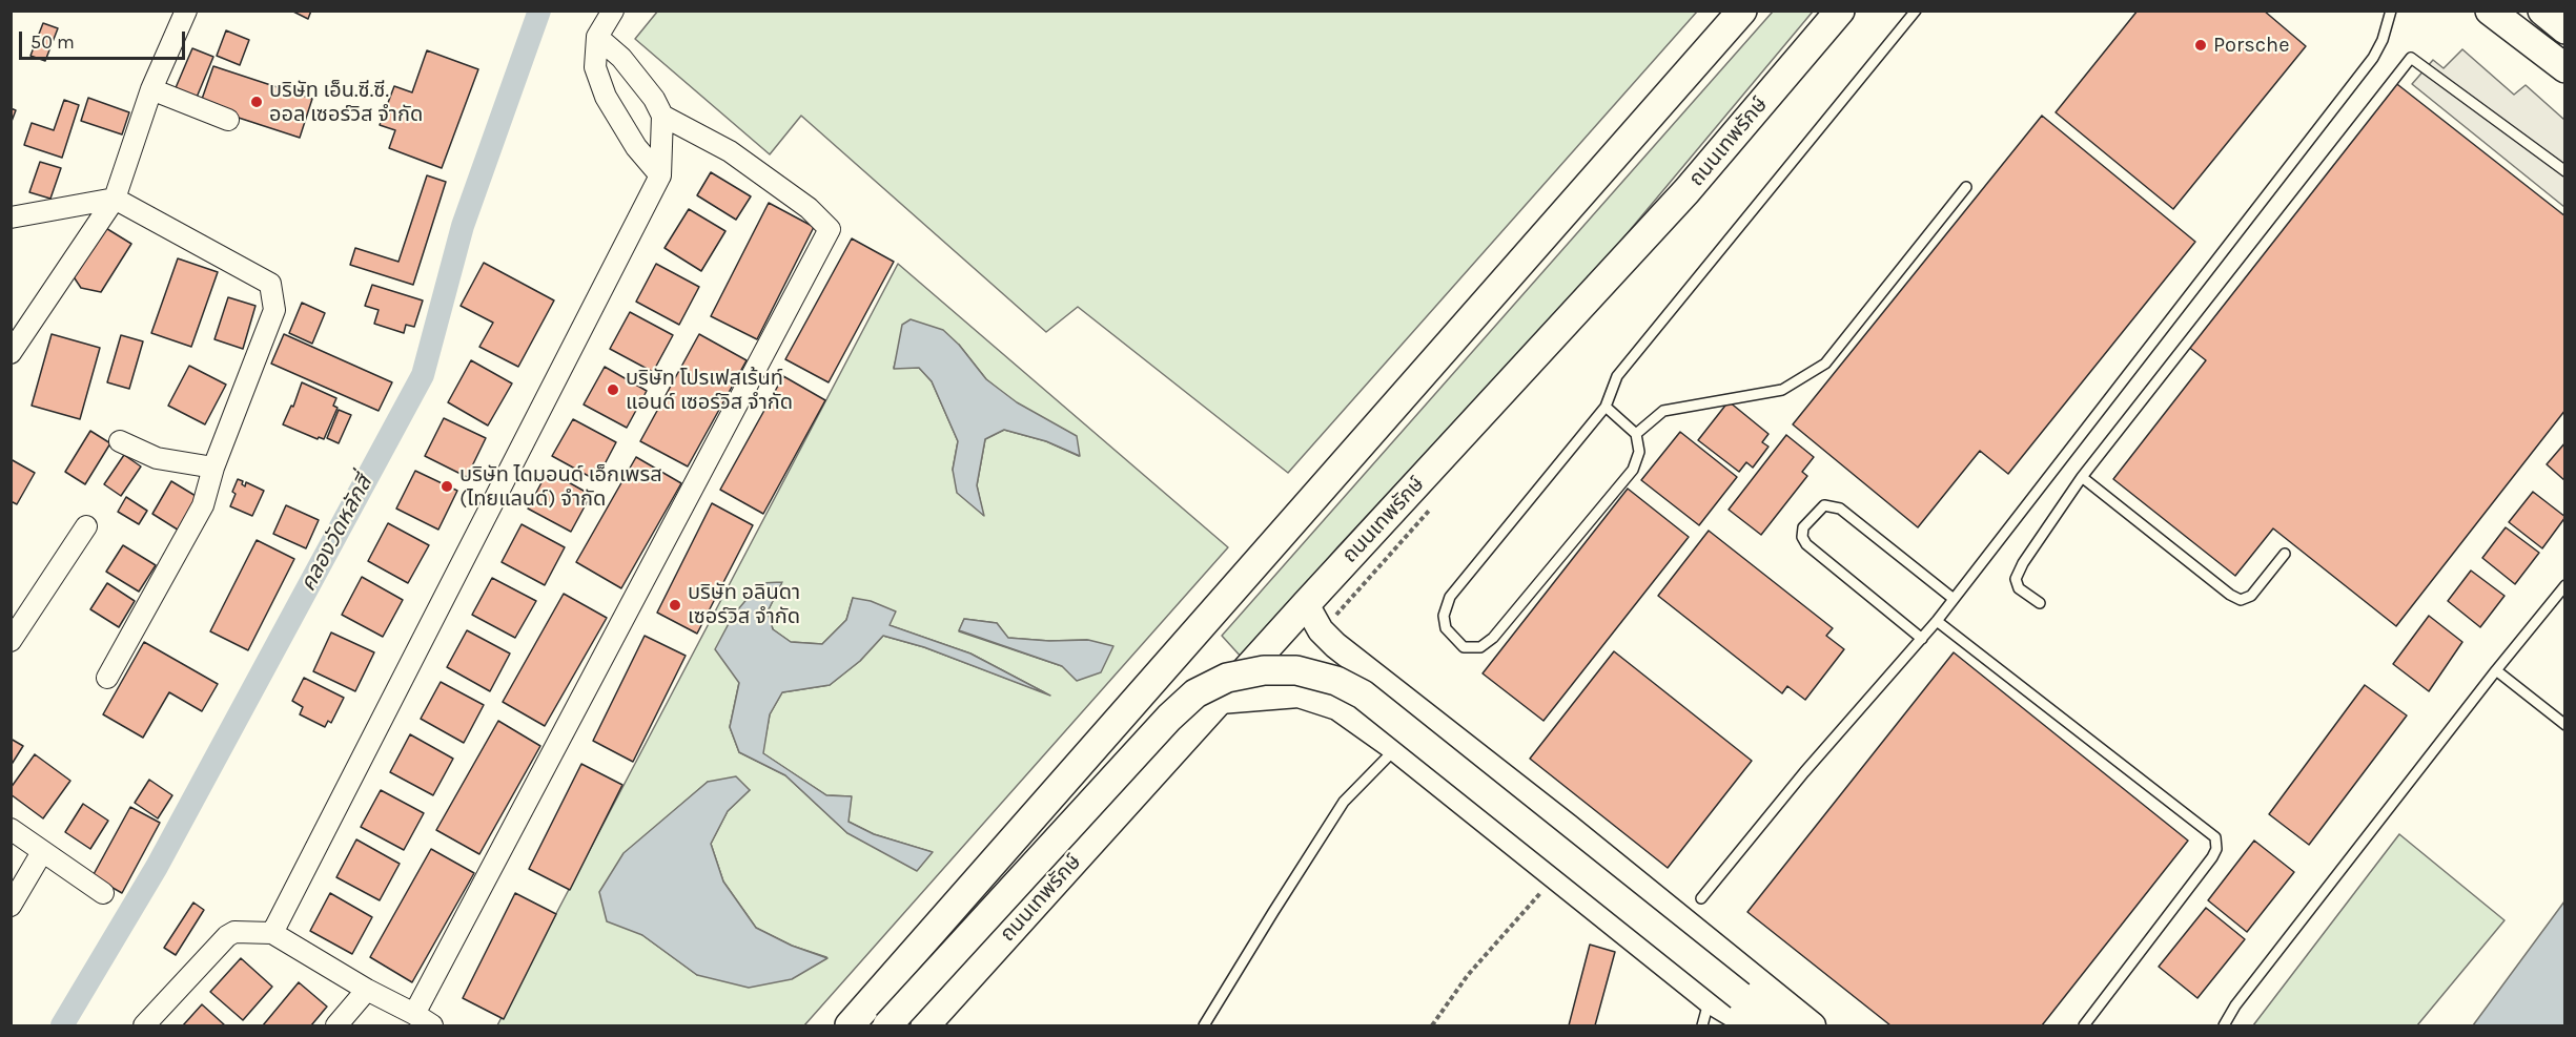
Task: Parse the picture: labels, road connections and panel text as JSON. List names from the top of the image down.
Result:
{
  "streets": {
    "main road": ["ถนนเทพรักษ์"]
  },
  "water": ["คลองวัดหลักสี่"],
  "places": [
    "Porsche",
    "บริษัท เอ็น.ซี.ซี. ออล เซอร์วิส จำกัด",
    "บริษัท โปรเฟสเร้นท์ แอนด์ เซอร์วิส จำกัด",
    "บริษัท ไดมอนด์ เอ็กเพรส (ไทยแลนด์) จำกัด",
    "บริษัท อลินดา เซอร์วิส จำกัด"
  ],
  "scale_bar": "50 m"
}
